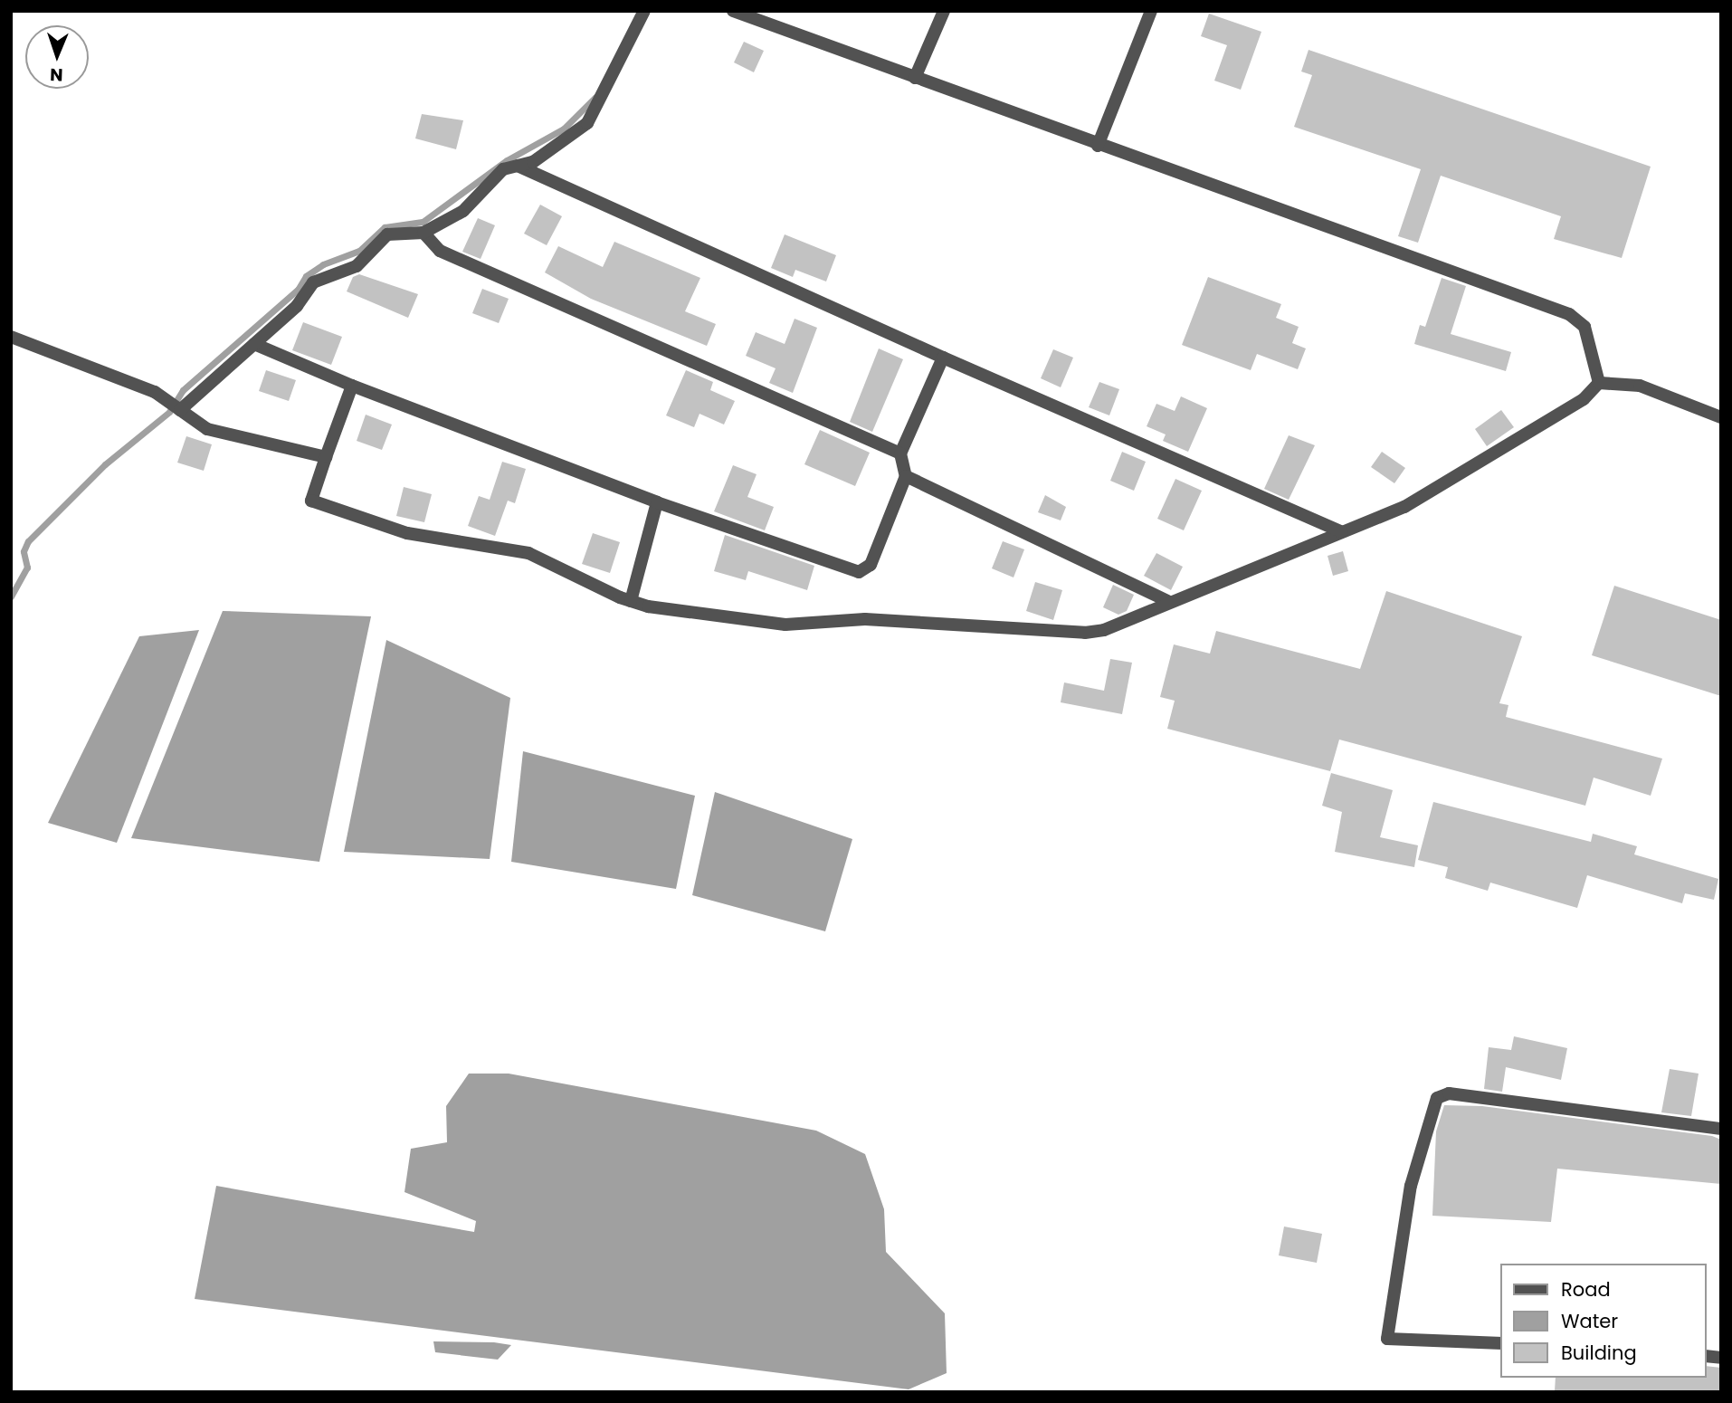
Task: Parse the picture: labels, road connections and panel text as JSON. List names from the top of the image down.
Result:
{
  "legend": ["Road", "Water", "Building"],
  "north": "bottom"
}
